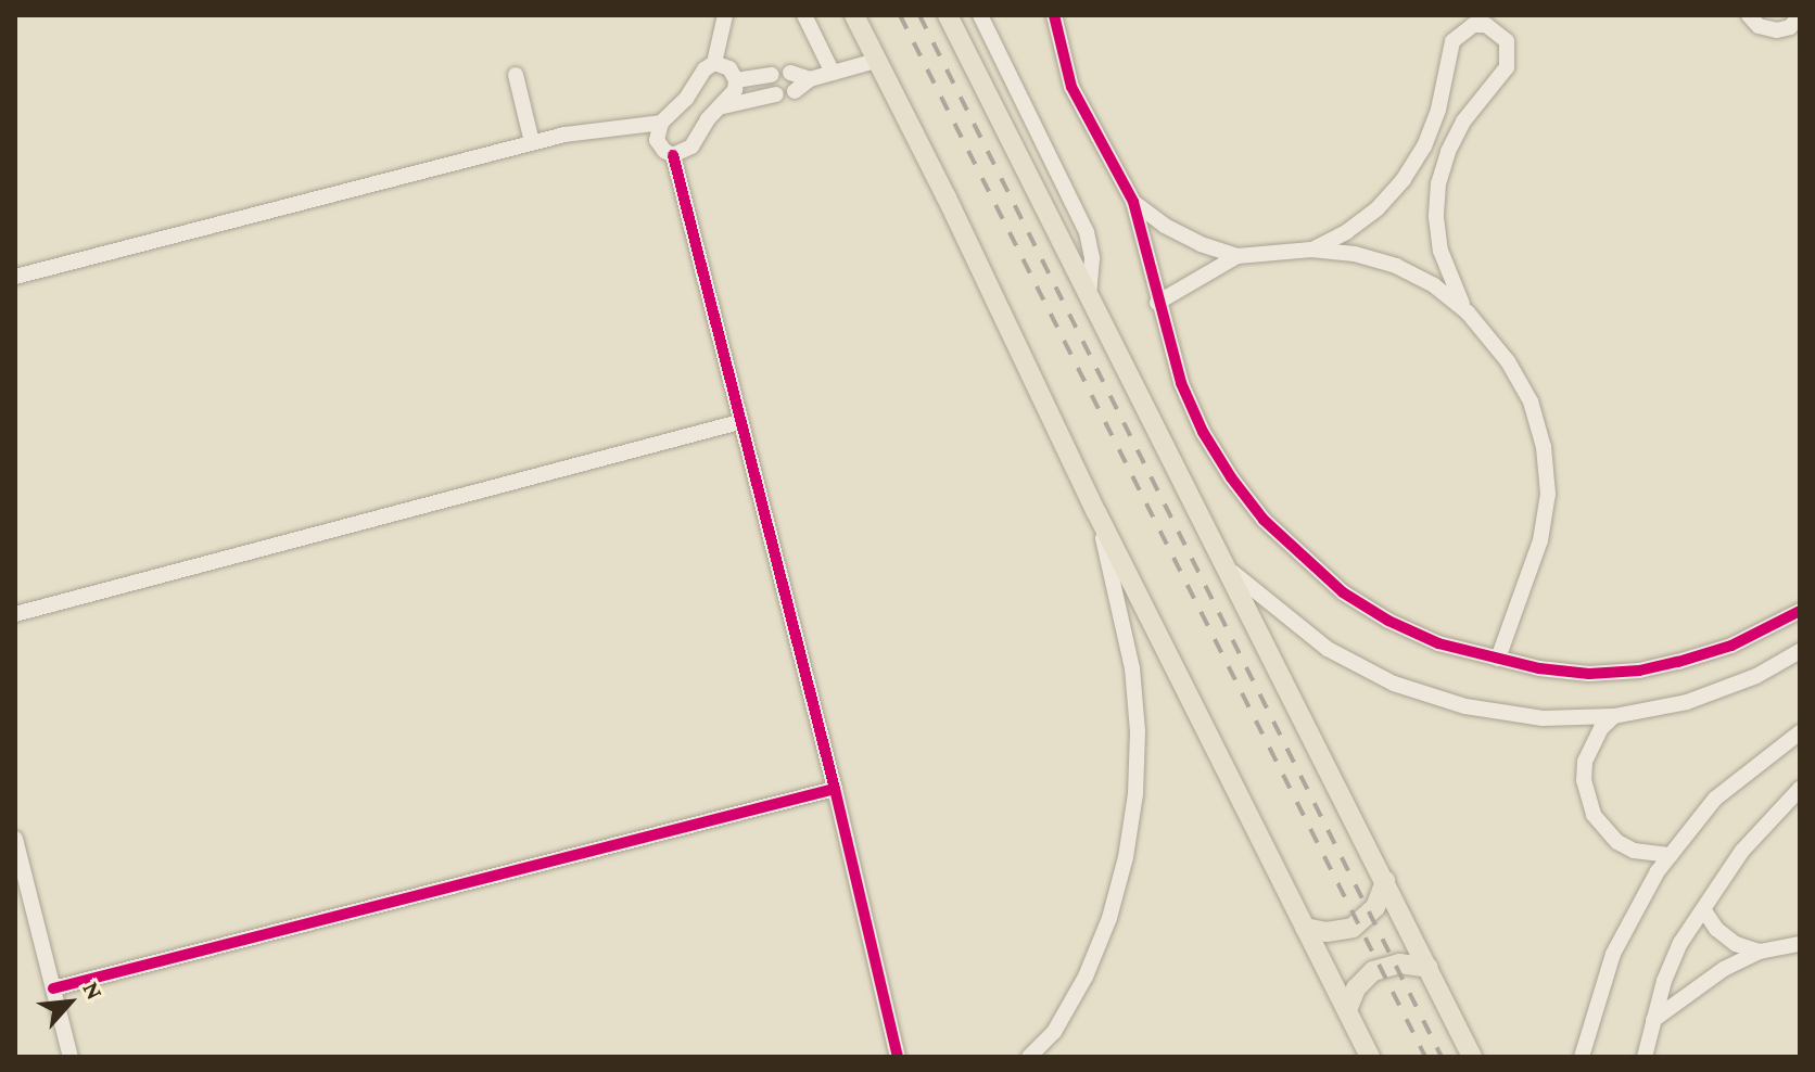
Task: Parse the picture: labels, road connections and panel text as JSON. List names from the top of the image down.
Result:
{
  "north": "top right"
}
